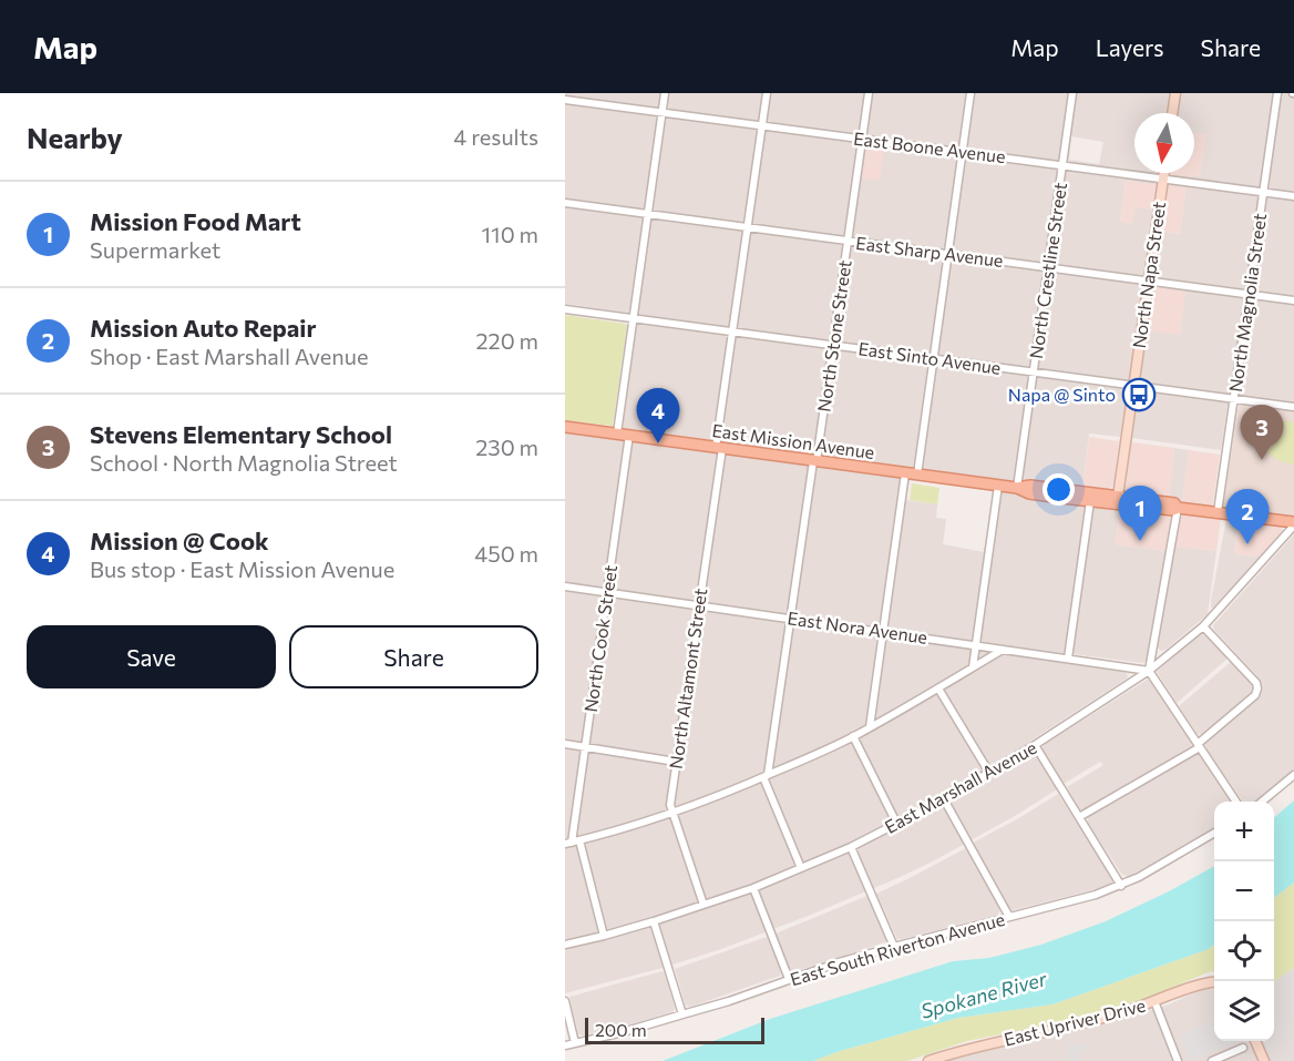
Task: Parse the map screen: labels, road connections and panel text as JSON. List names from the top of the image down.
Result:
{
  "streets": {
    "main road": ["North Napa Street", "East Mission Avenue", "East Upriver Drive"],
    "street": [
      "East Boone Avenue",
      "East Sharp Avenue",
      "North Crestline Street",
      "North Magnolia Street",
      "North Stone Street",
      "East Sinto Avenue",
      "East Nora Avenue",
      "North Cook Street",
      "North Altamont Street",
      "East Marshall Avenue",
      "East South Riverton Avenue"
    ]
  },
  "crossings": [
    ["East Boone Avenue", "North Crestline Street"],
    ["East Boone Avenue", "North Napa Street"],
    ["East Boone Avenue", "North Magnolia Street"],
    ["East Boone Avenue", "North Stone Street"],
    ["East Boone Avenue", "North Altamont Street"],
    ["East Sharp Avenue", "North Crestline Street"],
    ["East Sharp Avenue", "North Napa Street"],
    ["East Sharp Avenue", "North Magnolia Street"],
    ["East Sharp Avenue", "North Stone Street"],
    ["East Sharp Avenue", "North Altamont Street"],
    ["North Crestline Street", "East Sinto Avenue"],
    ["North Crestline Street", "East Mission Avenue"],
    ["North Napa Street", "East Sinto Avenue"],
    ["North Napa Street", "East Mission Avenue"],
    ["North Magnolia Street", "East Sinto Avenue"],
    ["North Magnolia Street", "East Mission Avenue"],
    ["North Stone Street", "East Sinto Avenue"],
    ["North Stone Street", "East Mission Avenue"],
    ["North Stone Street", "East Nora Avenue"],
    ["East Sinto Avenue", "North Altamont Street"],
    ["East Mission Avenue", "North Cook Street"],
    ["East Mission Avenue", "North Altamont Street"],
    ["East Mission Avenue", "East Marshall Avenue"],
    ["East Nora Avenue", "North Cook Street"],
    ["East Nora Avenue", "North Altamont Street"],
    ["East Nora Avenue", "East Marshall Avenue"],
    ["North Cook Street", "East Marshall Avenue"],
    ["North Altamont Street", "East Marshall Avenue"]
  ],
  "water": ["Spokane River"],
  "places": {
    "bus stop": ["Napa @ Sinto"]
  },
  "scale_bar": "200 m",
  "north": "bottom",
  "page": {
    "header": "Map",
    "nav": ["Map", "Layers", "Share"],
    "heading": ["Nearby", "4 results"],
    "list": [
      {
        "mark": "1",
        "name": "Mission Food Mart",
        "note": "Supermarket",
        "value": "110 m"
      },
      {
        "mark": "2",
        "name": "Mission Auto Repair",
        "note": "Shop · East Marshall Avenue",
        "value": "220 m"
      },
      {
        "mark": "3",
        "name": "Stevens Elementary School",
        "note": "School · North Magnolia Street",
        "value": "230 m"
      },
      {
        "mark": "4",
        "name": "Mission @ Cook",
        "note": "Bus stop · East Mission Avenue",
        "value": "450 m"
      }
    ],
    "pins": [
      "4",
      "3",
      "1",
      "2"
    ],
    "buttons": ["Save", "Share"],
    "map_buttons": ["+", "−"],
    "scale": "200 m"
  }
}
